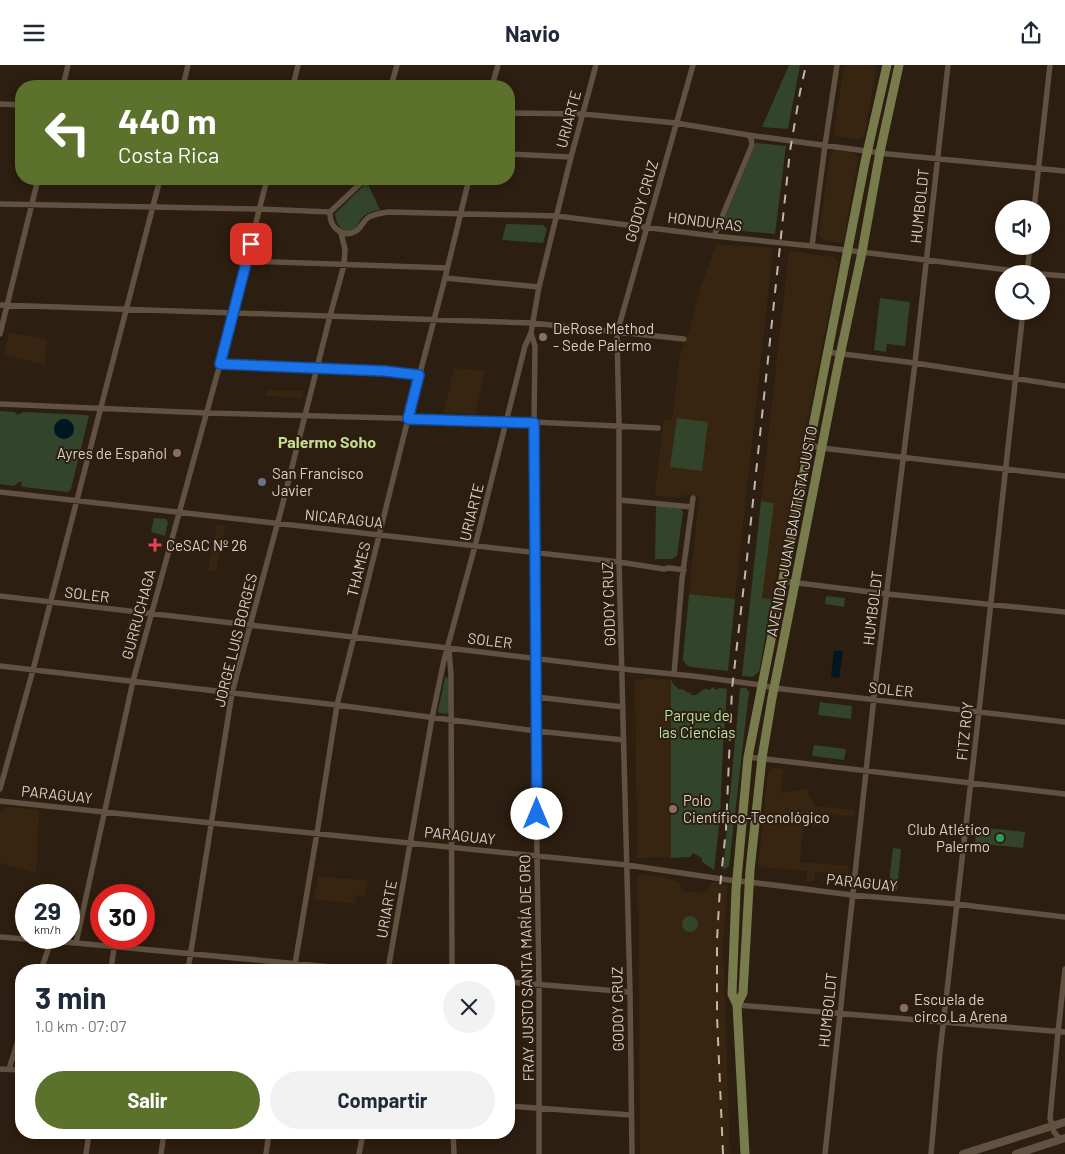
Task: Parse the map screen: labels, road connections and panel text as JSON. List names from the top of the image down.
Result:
{
  "streets": {
    "main road": ["AVENIDA JUAN BAUTISTA JUSTO"],
    "street": [
      "URIARTE",
      "GODOY CRUZ",
      "HUMBOLDT",
      "HONDURAS",
      "NICARAGUA",
      "THAMES",
      "SOLER",
      "GURRUCHAGA",
      "JORGE LUIS BORGES",
      "FITZ ROY",
      "PARAGUAY",
      "FRAY JUSTO SANTA MARÍA DE ORO"
    ]
  },
  "crossings": [
    ["URIARTE", "HONDURAS"],
    ["URIARTE", "NICARAGUA"],
    ["URIARTE", "SOLER"],
    ["URIARTE", "PARAGUAY"],
    ["URIARTE", "FRAY JUSTO SANTA MARÍA DE ORO"],
    ["GODOY CRUZ", "HONDURAS"],
    ["GODOY CRUZ", "NICARAGUA"],
    ["GODOY CRUZ", "SOLER"],
    ["GODOY CRUZ", "PARAGUAY"],
    ["HUMBOLDT", "HONDURAS"],
    ["HUMBOLDT", "SOLER"],
    ["HUMBOLDT", "PARAGUAY"],
    ["HONDURAS", "AVENIDA JUAN BAUTISTA JUSTO"],
    ["HONDURAS", "THAMES"],
    ["HONDURAS", "JORGE LUIS BORGES"],
    ["NICARAGUA", "THAMES"],
    ["NICARAGUA", "GURRUCHAGA"],
    ["NICARAGUA", "JORGE LUIS BORGES"],
    ["NICARAGUA", "FRAY JUSTO SANTA MARÍA DE ORO"],
    ["AVENIDA JUAN BAUTISTA JUSTO", "SOLER"],
    ["AVENIDA JUAN BAUTISTA JUSTO", "PARAGUAY"],
    ["THAMES", "SOLER"],
    ["THAMES", "PARAGUAY"],
    ["SOLER", "GURRUCHAGA"],
    ["SOLER", "JORGE LUIS BORGES"],
    ["SOLER", "FITZ ROY"],
    ["SOLER", "FRAY JUSTO SANTA MARÍA DE ORO"],
    ["GURRUCHAGA", "PARAGUAY"],
    ["JORGE LUIS BORGES", "PARAGUAY"],
    ["FITZ ROY", "PARAGUAY"],
    ["PARAGUAY", "FRAY JUSTO SANTA MARÍA DE ORO"]
  ],
  "districts": ["Palermo Soho"],
  "parks": ["Parque de las Ciencias"],
  "places": {
    "other": [
      "DeRose Method - Sede Palermo",
      "Ayres de Español",
      "San Francisco Javier",
      "Polo Científico-Tecnológico",
      "Club Atlético Palermo",
      "Escuela de circo La Arena"
    ],
    "health": ["CeSAC Nº 26"]
  },
  "page": {
    "header": "Navio",
    "turn": ["440 m", "Costa Rica"],
    "speed": "29 km/h",
    "limit": "30",
    "heading": ["3 min", "1.0 km · 07:07"],
    "buttons": ["Salir", "Compartir"]
  }
}
